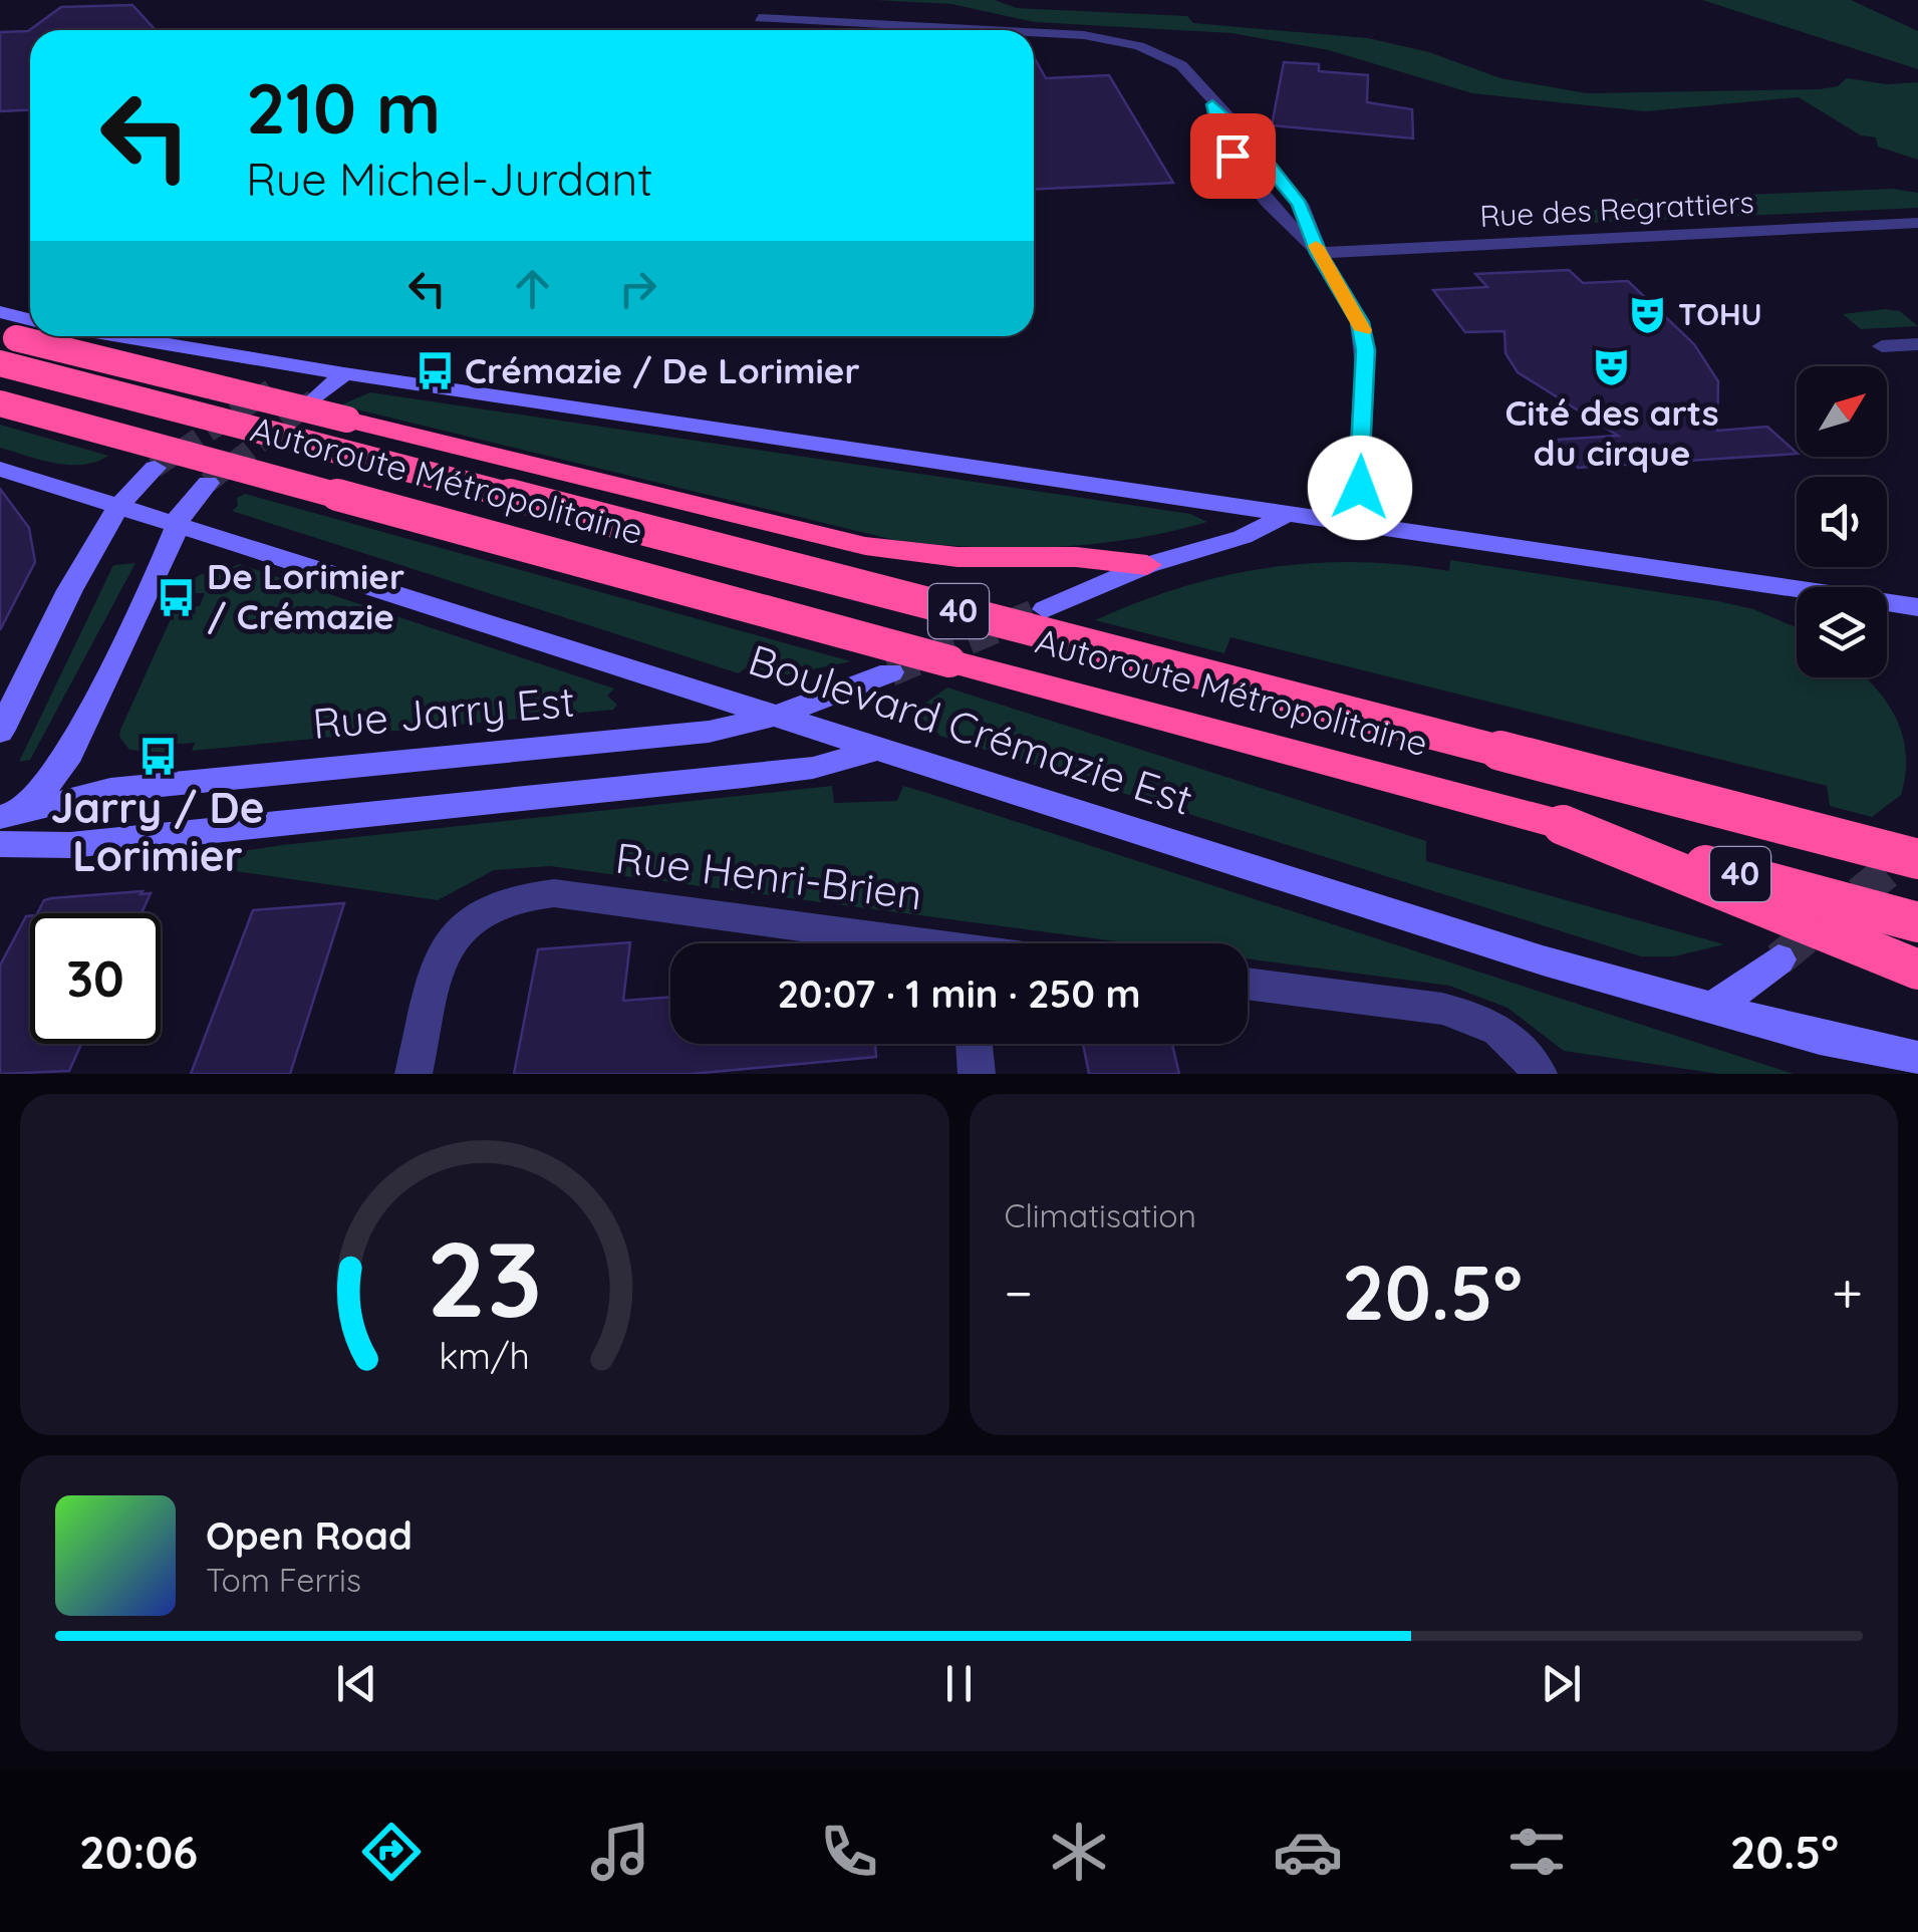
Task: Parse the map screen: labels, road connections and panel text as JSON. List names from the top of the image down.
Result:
{
  "streets": {
    "highway": ["Autoroute Métropolitaine", "40"],
    "main road": ["Rue Jarry Est", "Boulevard Crémazie Est"],
    "street": ["Rue des Regrattiers", "Rue Henri-Brien"]
  },
  "crossings": [
    ["Rue Jarry Est", "Boulevard Crémazie Est"]
  ],
  "places": {
    "theatre": ["TOHU", "Cité des arts du cirque"],
    "bus stop": ["Crémazie / De Lorimier", "De Lorimier / Crémazie", "Jarry / De Lorimier"]
  },
  "north": "top right",
  "page": {
    "turn": ["210 m", "Rue Michel-Jurdant"],
    "limit": "30",
    "trip": "20:07 · 1 min · 250 m",
    "tile": "Climatisation",
    "heat": ["−", "20.5°", "+"],
    "song": ["Open Road", "Tom Ferris"],
    "tabs": ["20:06", "20.5°"],
    "gauge": ["23", "km/h"]
  }
}
